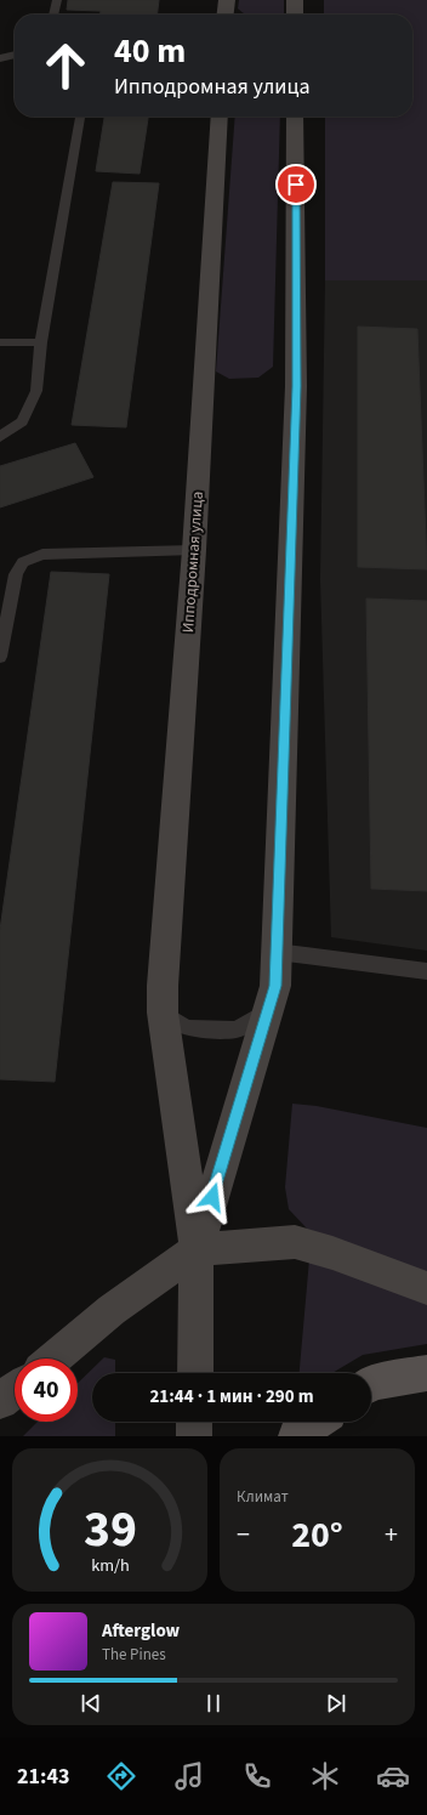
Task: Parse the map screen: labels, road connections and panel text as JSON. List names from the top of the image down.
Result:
{
  "streets": {
    "street": ["Ипподромная улица"]
  },
  "page": {
    "turn": ["40 m", "Ипподромная улица"],
    "limit": "40",
    "trip": "21:44 · 1 мин · 290 m",
    "tile": "Климат",
    "heat": ["−", "20°", "+"],
    "song": ["Afterglow", "The Pines"],
    "tabs": "21:43",
    "gauge": ["39", "km/h"]
  }
}
